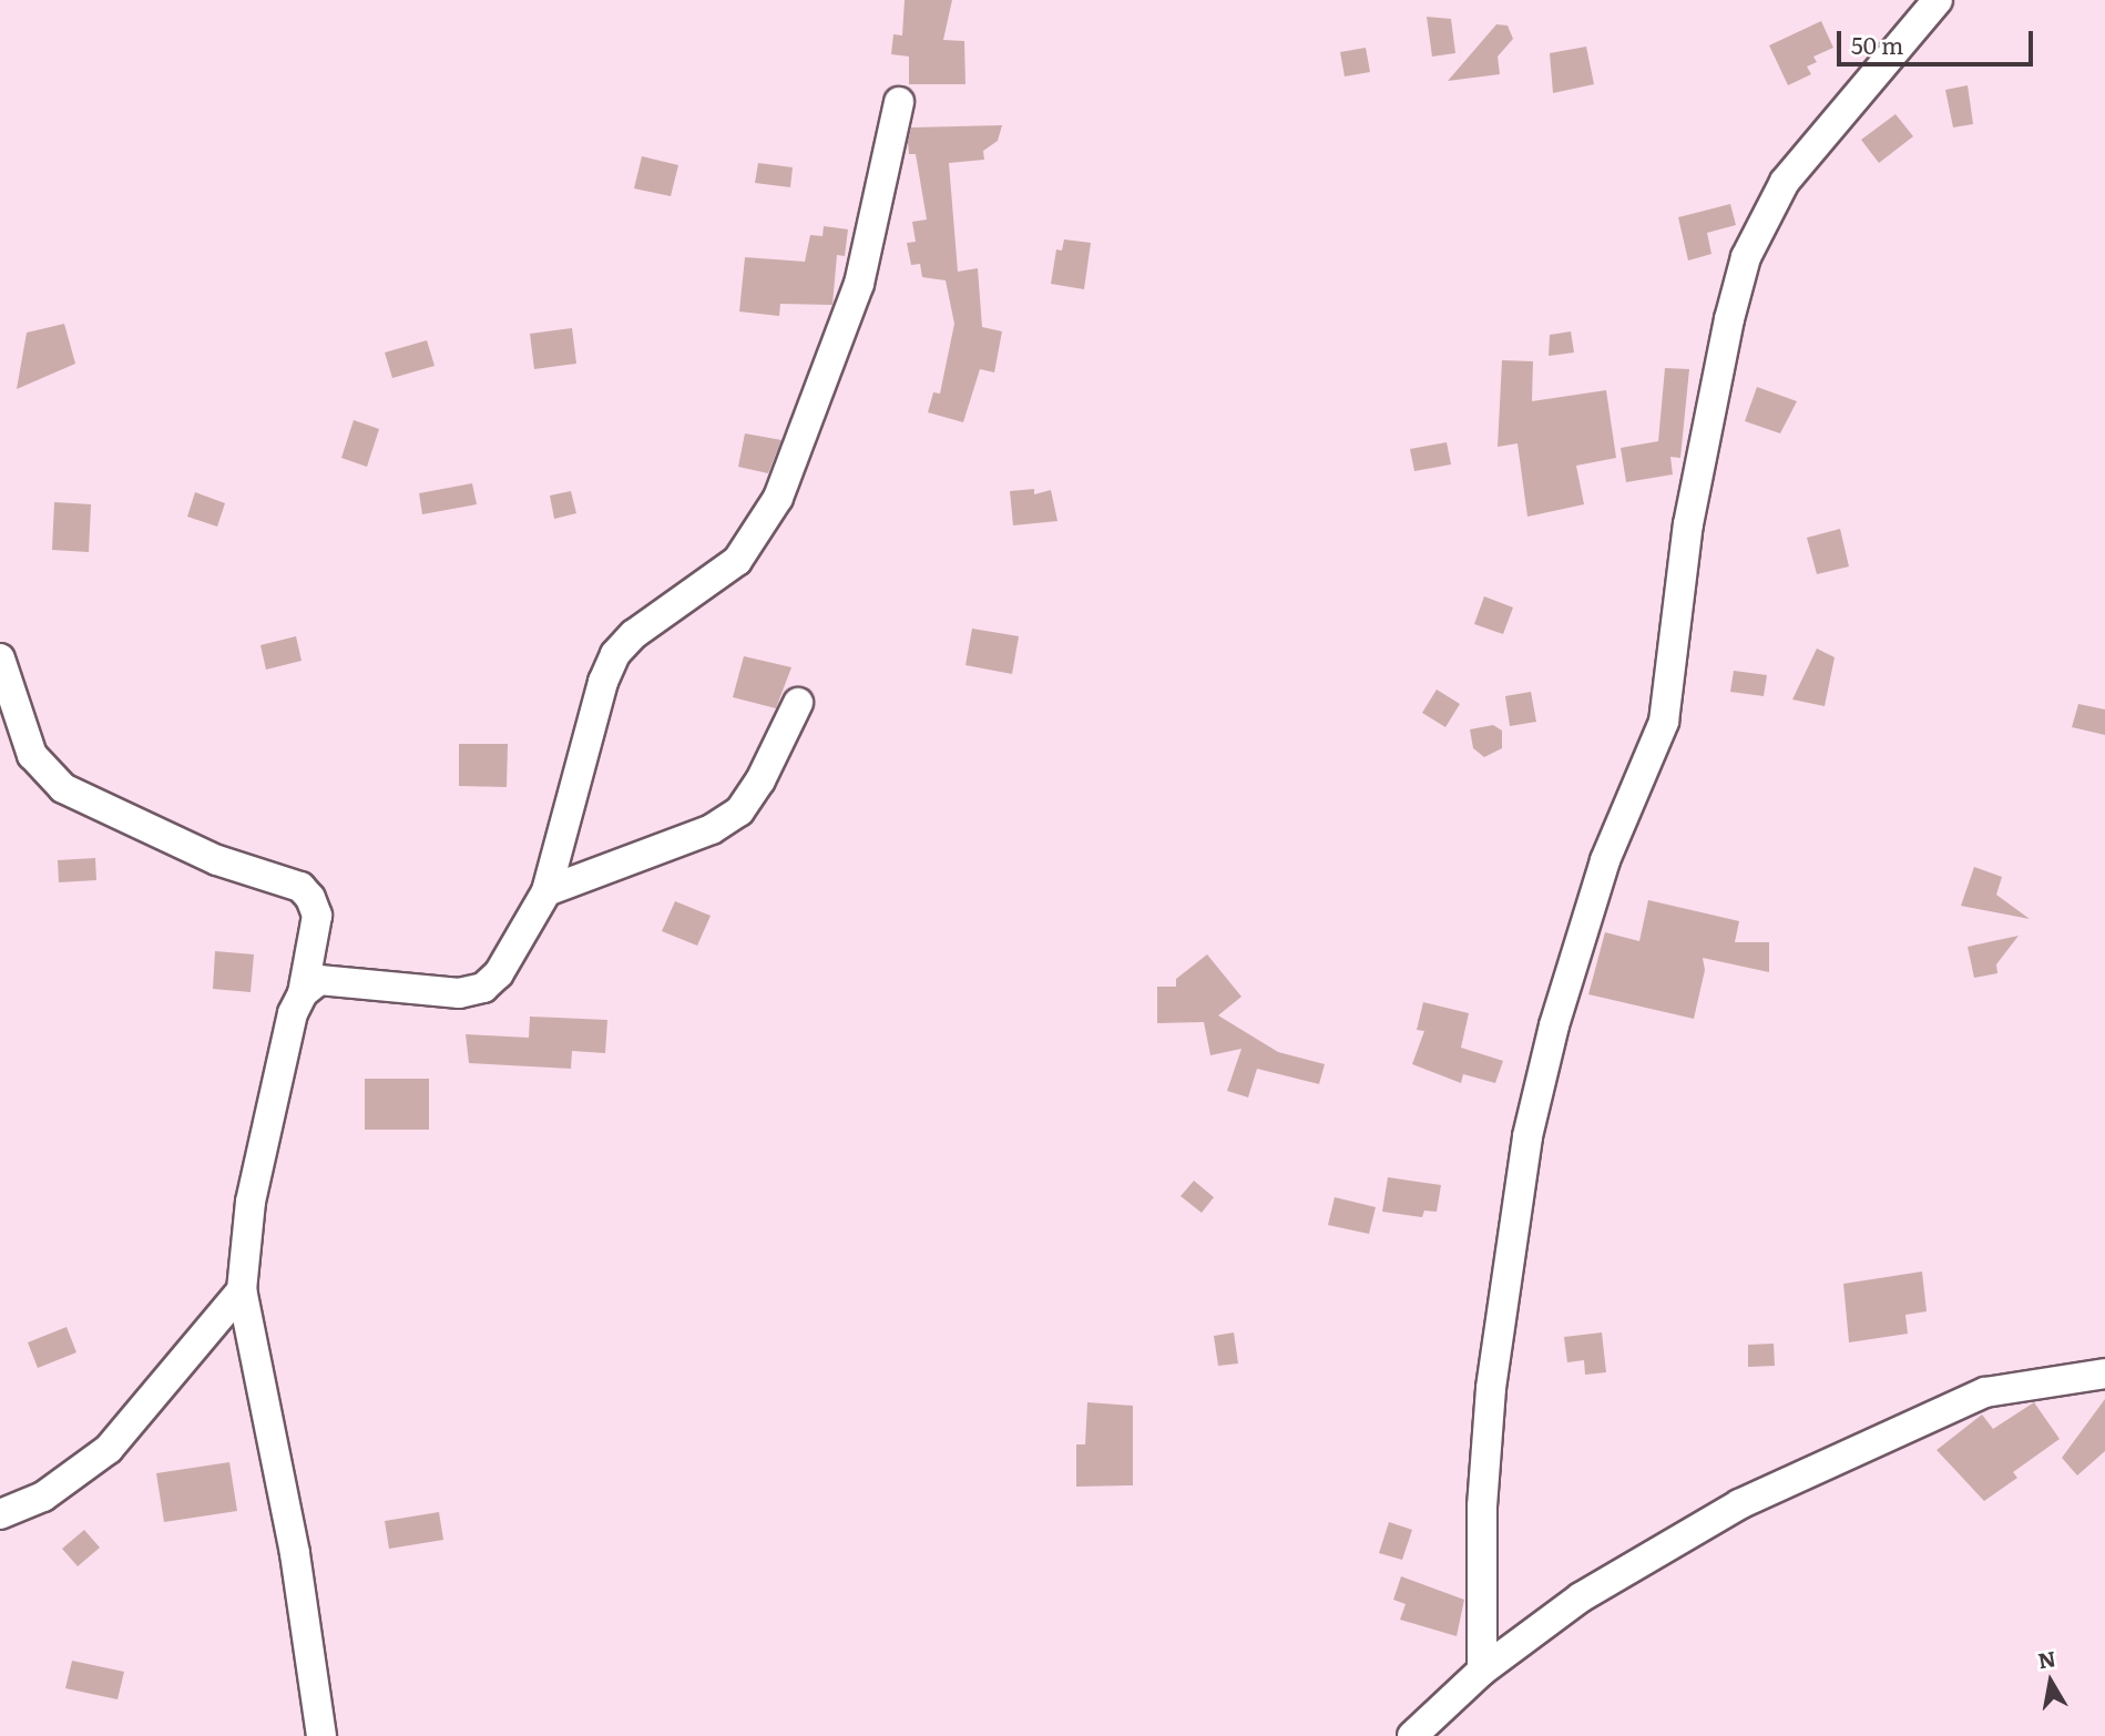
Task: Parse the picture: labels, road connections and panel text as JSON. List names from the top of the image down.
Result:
{
  "scale_bar": "50 m",
  "north": "top"
}
